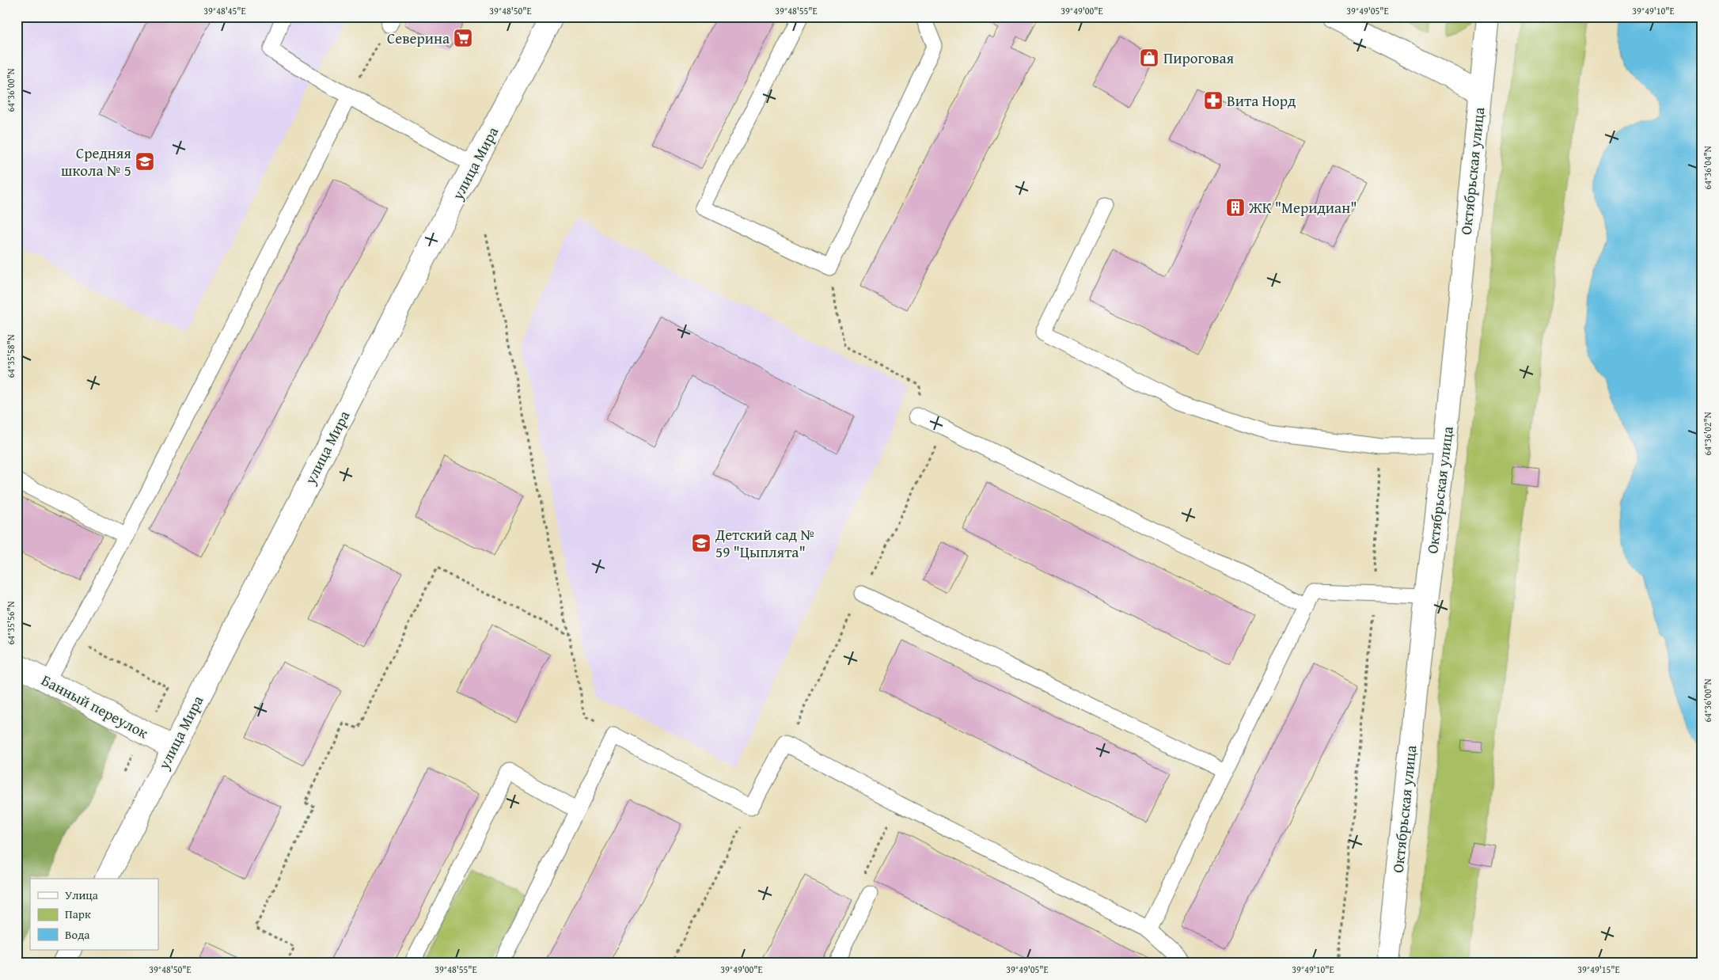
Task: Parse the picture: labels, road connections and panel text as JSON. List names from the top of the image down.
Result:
{
  "streets": {
    "street": ["улица Мира", "Октябрьская улица", "Банный переулок"]
  },
  "crossings": [
    ["улица Мира", "Банный переулок"]
  ],
  "places": {
    "supermarket": ["Северина"],
    "shop": ["Пироговая"],
    "pharmacy": ["Вита Норд"],
    "school or university": ["Средняя школа № 5", "Детский сад № 59 \"Цыплята\""],
    "building": ["ЖК \"Меридиан\""]
  },
  "legend": ["Улица", "Парк", "Вода"],
  "coordinates": [
    "39°48'45\"E",
    "39°48'50\"E",
    "39°48'55\"E",
    "39°49'00\"E",
    "39°49'05\"E",
    "39°49'10\"E",
    "64°36'00\"N",
    "64°36'04\"N",
    "64°35'58\"N",
    "64°36'02\"N",
    "64°35'56\"N",
    "39°49'15\"E"
  ]
}
